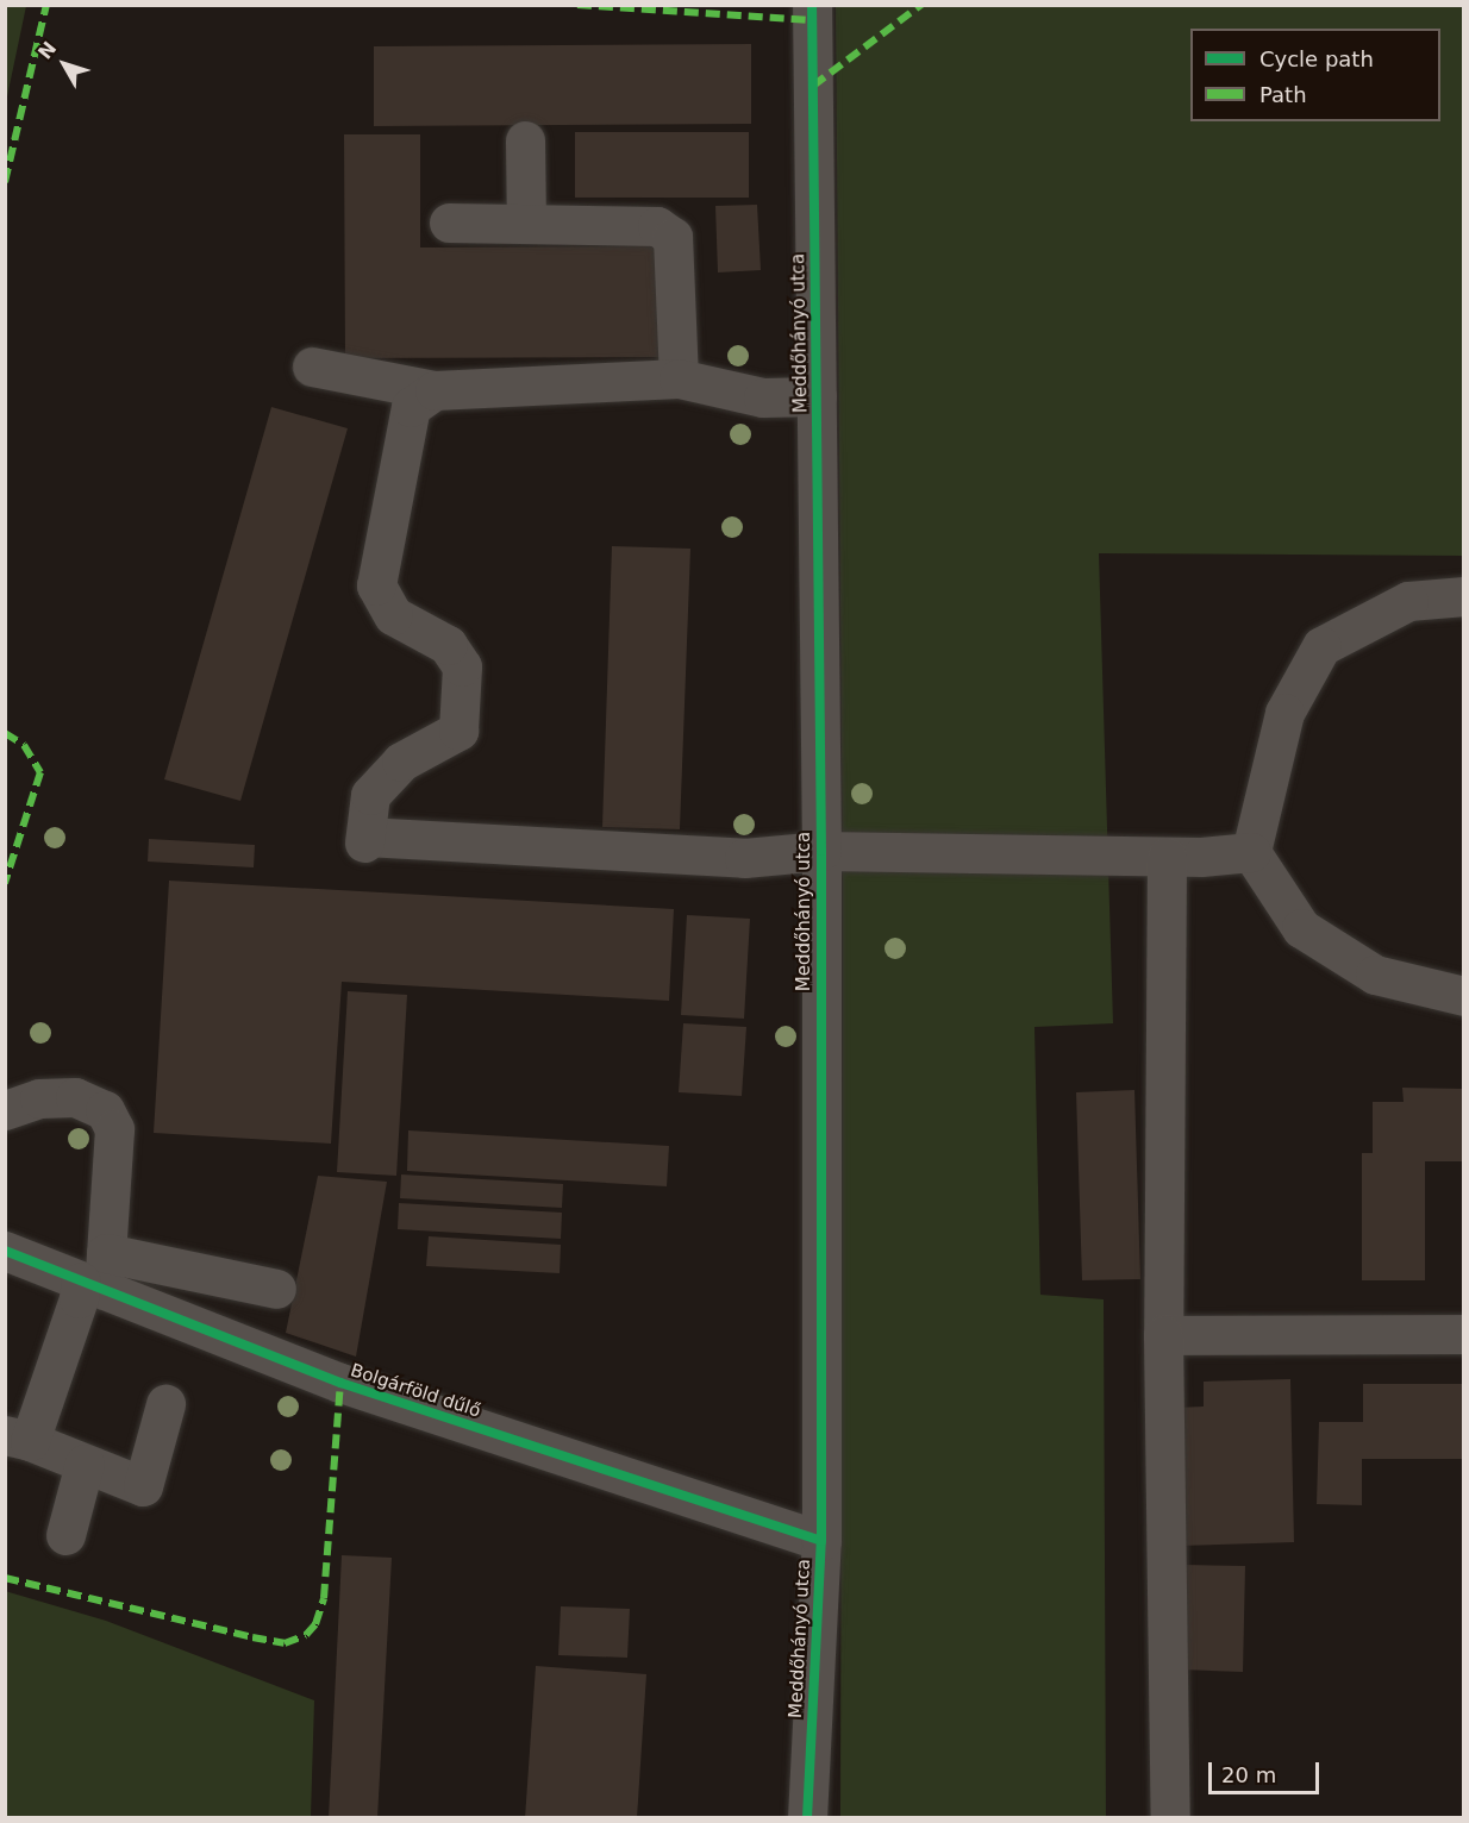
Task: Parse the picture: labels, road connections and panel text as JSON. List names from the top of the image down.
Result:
{
  "streets": {
    "street": ["Meddőhányó utca", "Bolgárföld dűlő"]
  },
  "crossings": [
    ["Meddőhányó utca", "Bolgárföld dűlő"]
  ],
  "legend": ["Cycle path", "Path"],
  "scale_bar": "20 m",
  "north": "top left"
}
